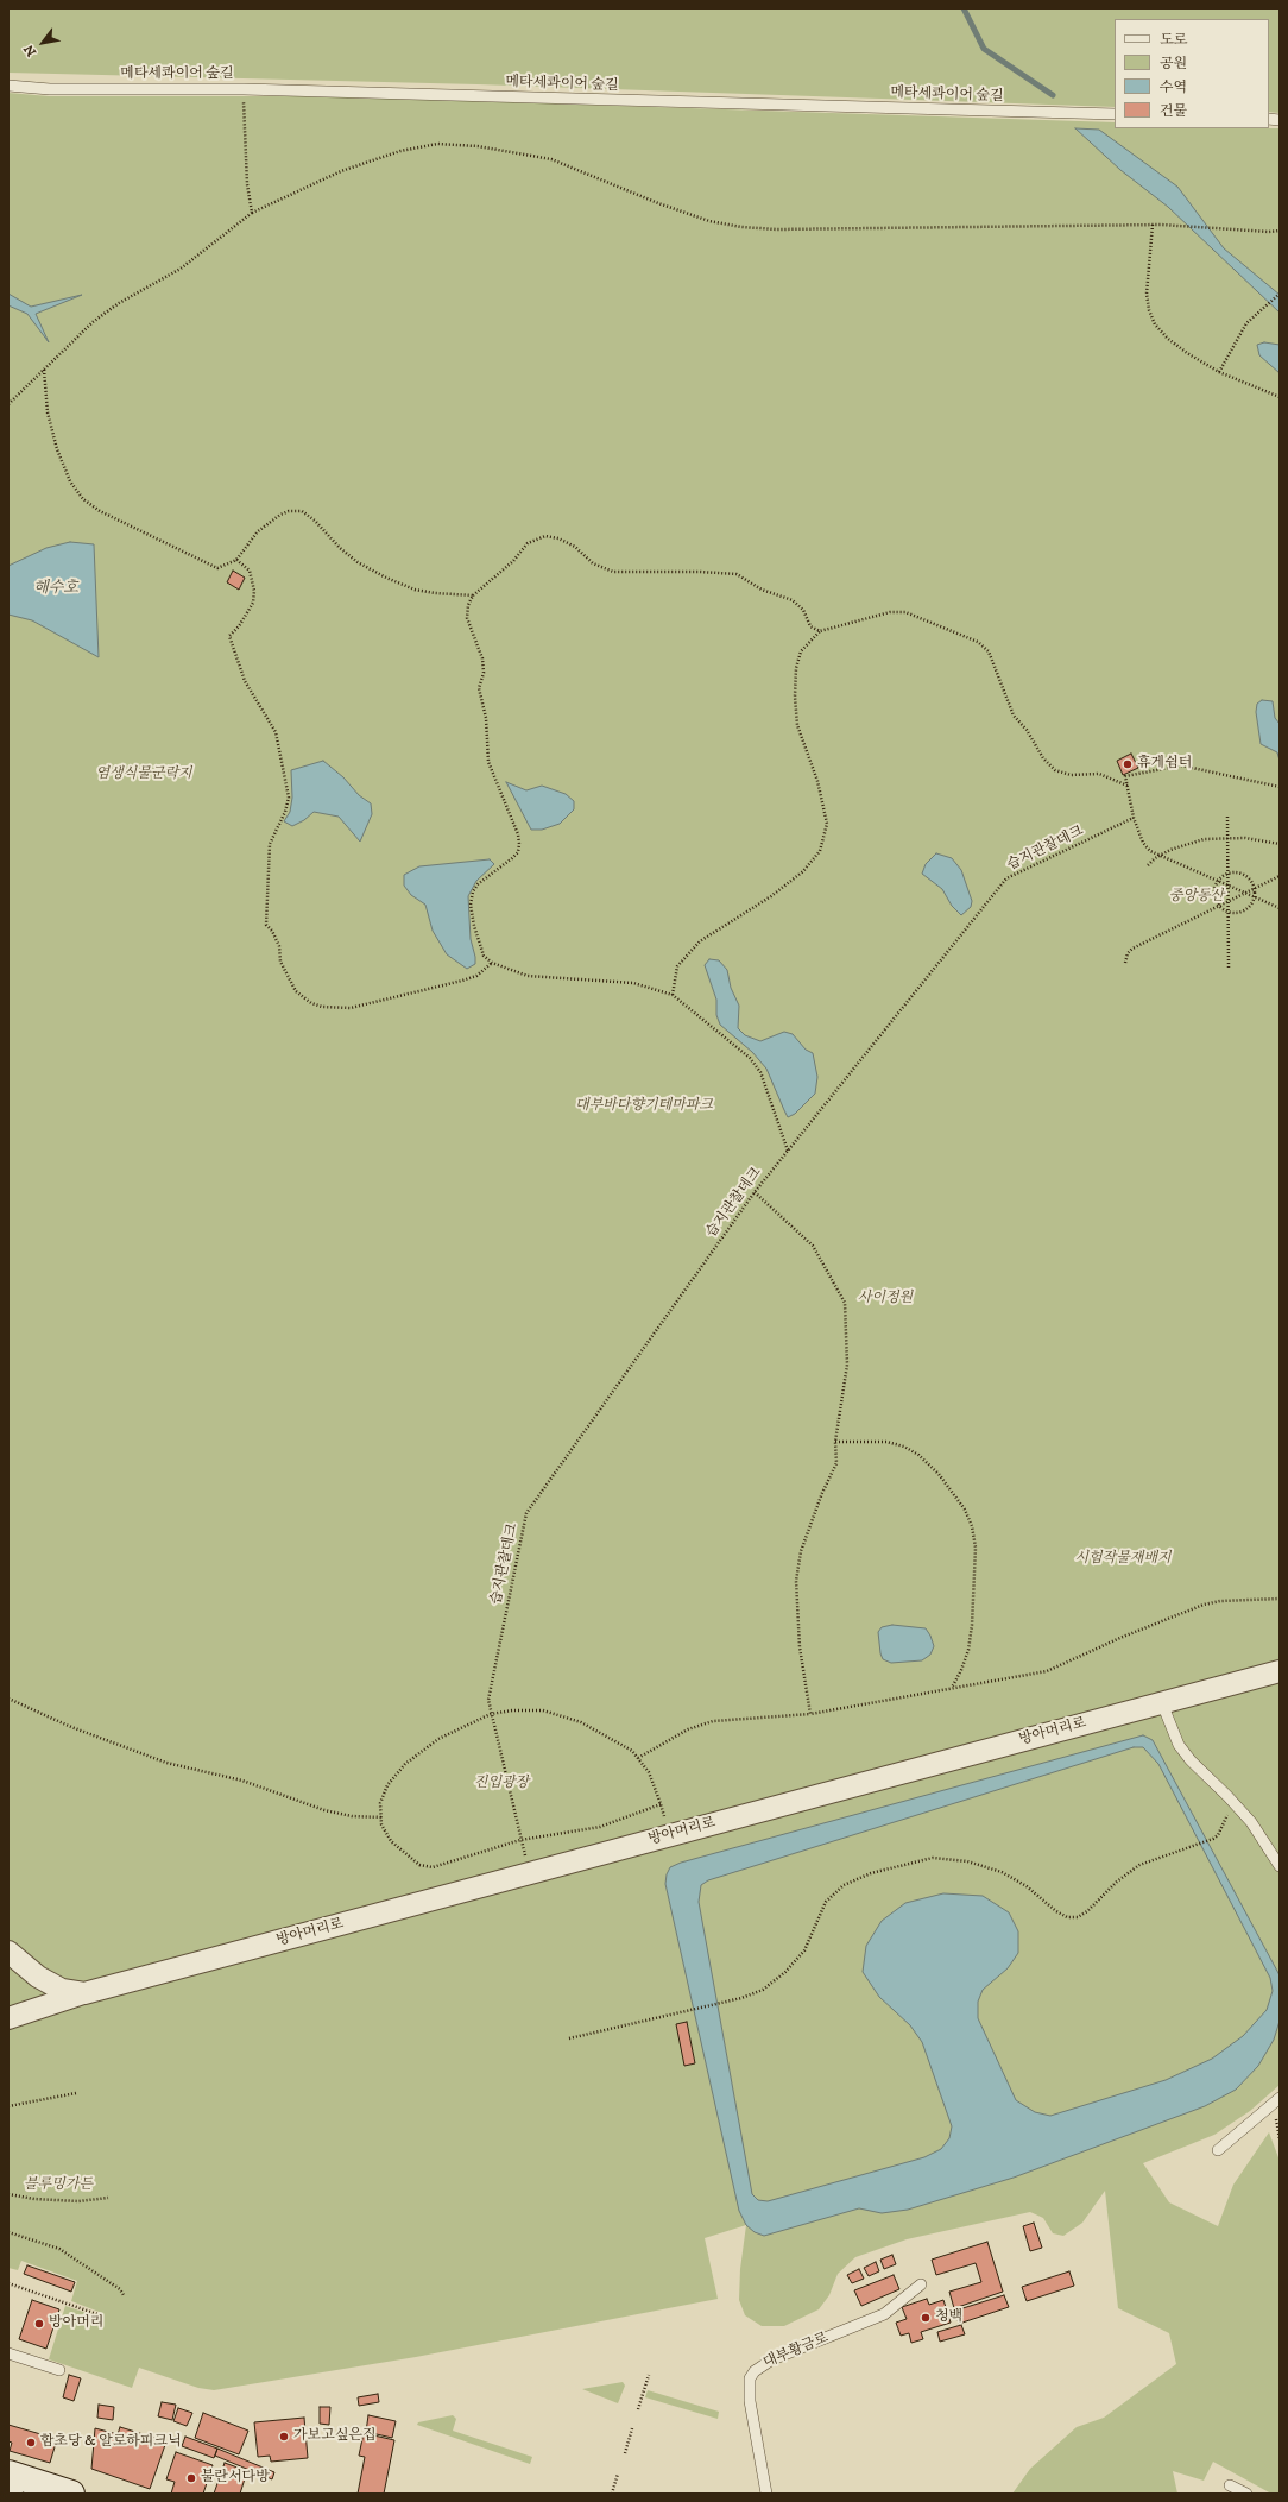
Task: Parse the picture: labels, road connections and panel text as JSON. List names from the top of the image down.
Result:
{
  "streets": {
    "street": ["방아머리로"],
    "lane": ["메타세콰이어 숲길", "대부황금로"],
    "path": ["습지관찰데크"]
  },
  "water": ["해수호"],
  "parks": [
    "염생식물군락지",
    "중앙동산",
    "대부바다향기테마파크",
    "사이정원",
    "시험작물재배지",
    "진입광장",
    "블루밍가든"
  ],
  "places": [
    "휴게쉼터",
    "청백",
    "방아머리",
    "가보고싶은집",
    "함초당 & 알로하피크닉",
    "불란서다방"
  ],
  "legend": [
    "도로",
    "공원",
    "수역",
    "건물"
  ],
  "north": "bottom left"
}
